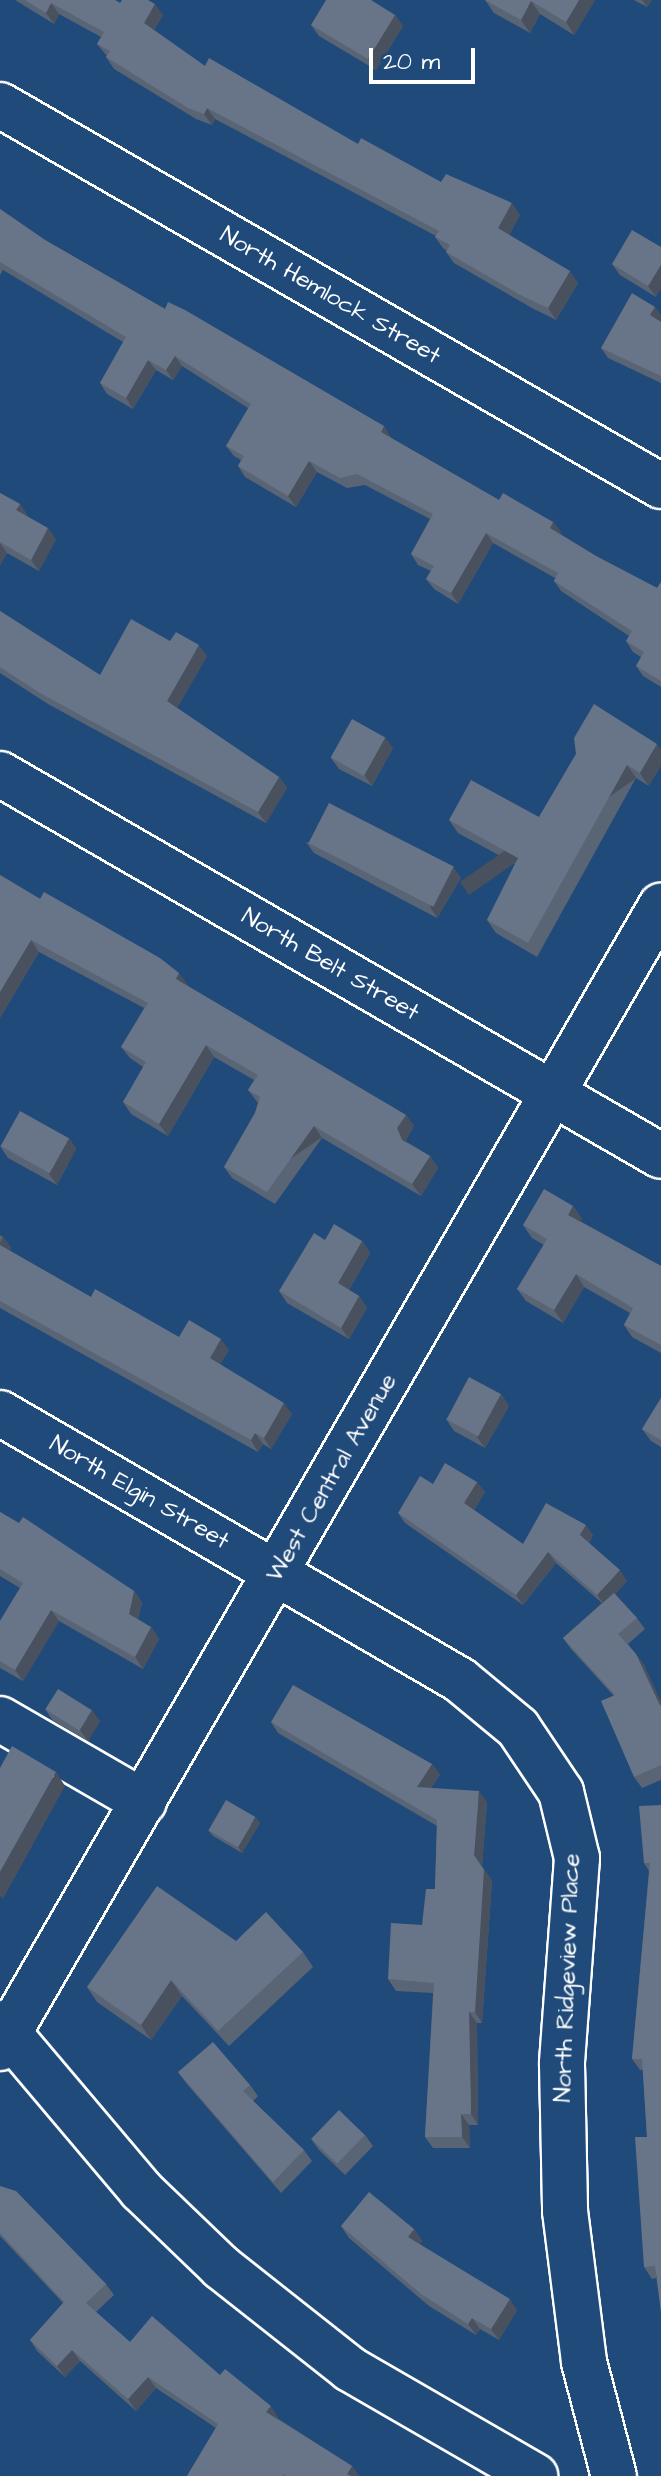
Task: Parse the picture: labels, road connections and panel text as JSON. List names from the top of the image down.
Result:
{
  "streets": {
    "street": [
      "North Hemlock Street",
      "North Belt Street",
      "West Central Avenue",
      "North Elgin Street",
      "North Ridgeview Place"
    ]
  },
  "crossings": [
    ["North Belt Street", "West Central Avenue"],
    ["West Central Avenue", "North Elgin Street"],
    ["West Central Avenue", "North Ridgeview Place"],
    ["North Elgin Street", "North Ridgeview Place"]
  ],
  "scale_bar": "20 m"
}
